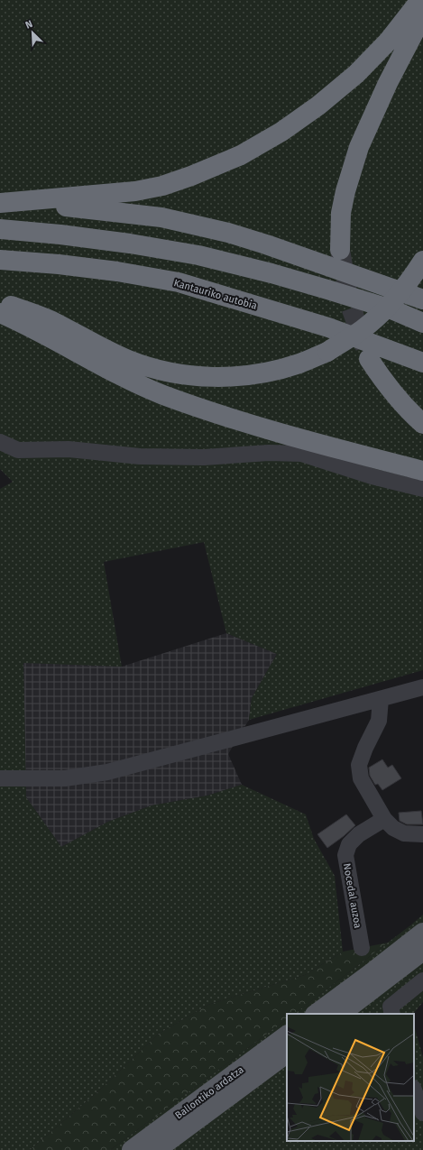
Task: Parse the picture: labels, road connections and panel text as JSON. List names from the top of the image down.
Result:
{
  "streets": {
    "highway": ["Kantauriko autobia"],
    "main road": ["Ballontiko ardatza"],
    "street": ["Nocedal auzoa"]
  },
  "north": "top left"
}
